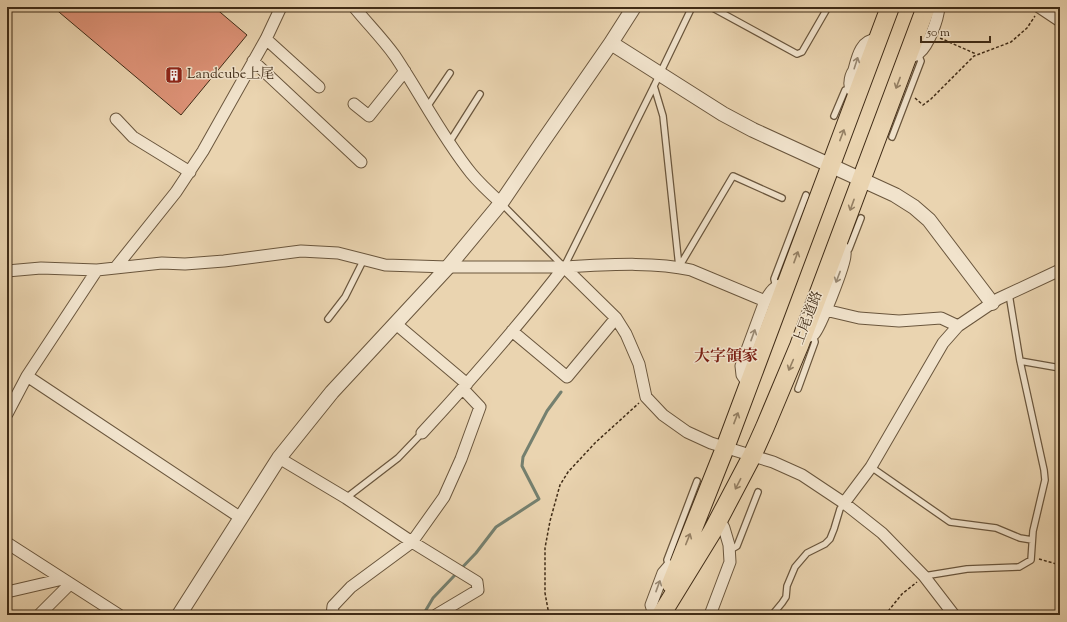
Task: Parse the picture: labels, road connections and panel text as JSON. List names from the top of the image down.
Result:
{
  "streets": {
    "highway": ["上尾道路"]
  },
  "districts": ["大字領家"],
  "places": {
    "building": ["Landcube上尾"]
  },
  "scale_bar": "50 m"
}
